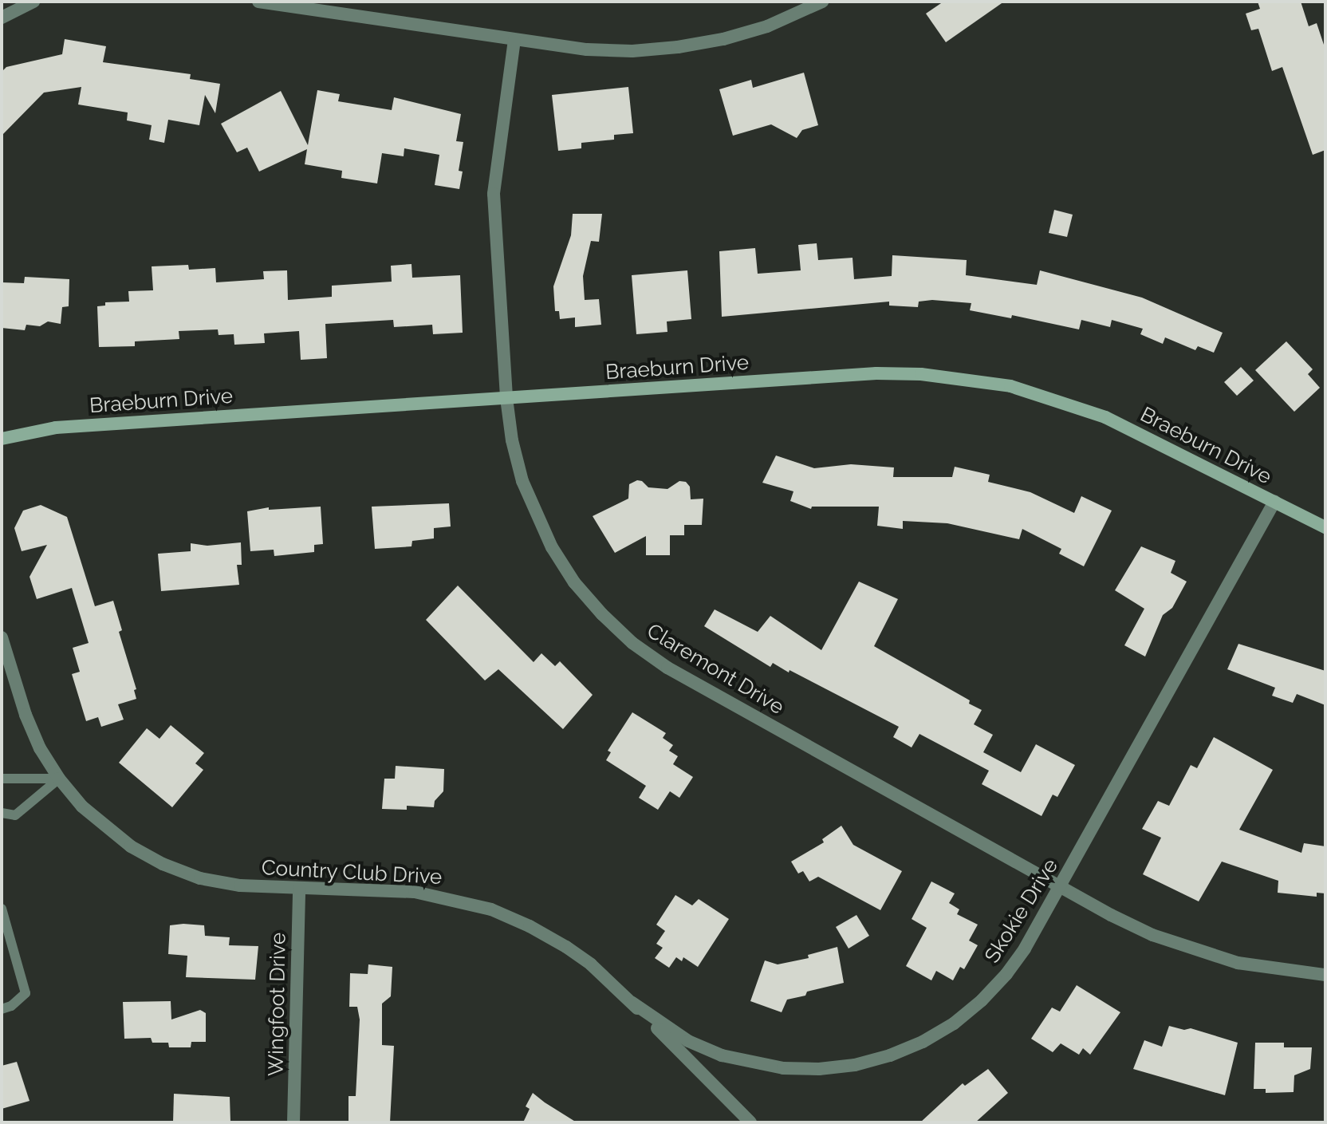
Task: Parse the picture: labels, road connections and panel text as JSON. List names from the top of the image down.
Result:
{
  "streets": {
    "street": [
      "Braeburn Drive",
      "Claremont Drive",
      "Country Club Drive",
      "Skokie Drive",
      "Wingfoot Drive"
    ]
  },
  "crossings": [
    ["Braeburn Drive", "Claremont Drive"],
    ["Braeburn Drive", "Skokie Drive"],
    ["Claremont Drive", "Skokie Drive"],
    ["Country Club Drive", "Skokie Drive"],
    ["Country Club Drive", "Wingfoot Drive"]
  ]
}
